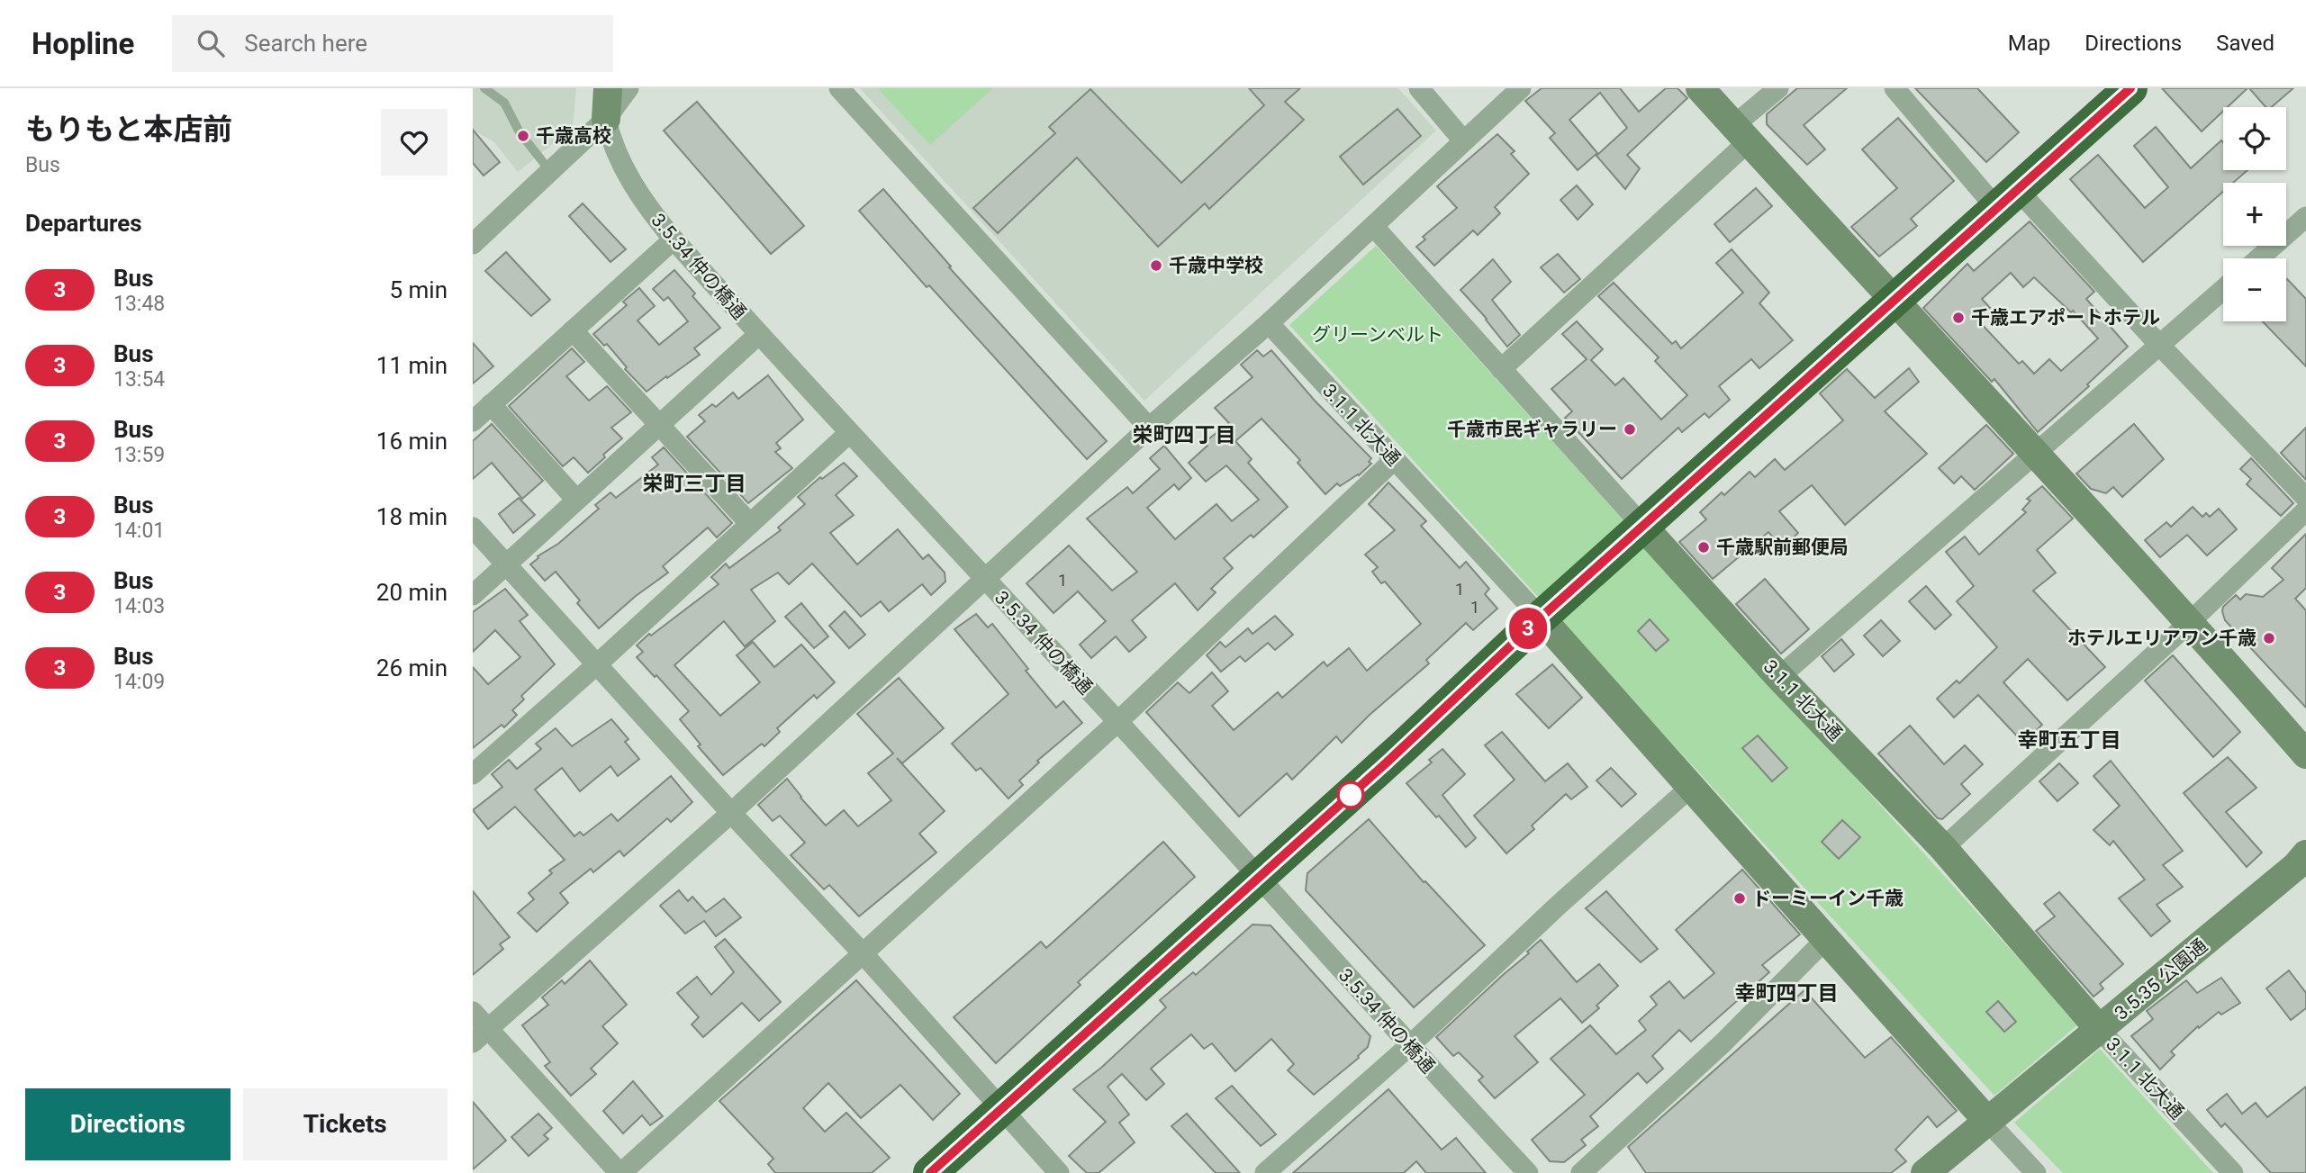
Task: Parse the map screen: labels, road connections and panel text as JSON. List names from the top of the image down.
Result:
{
  "streets": {
    "street": ["3.5.34 仲の橋通", "3.1.1 北大通", "3.5.35 公園通"]
  },
  "crossings": [
    ["3.1.1 北大通", "3.5.35 公園通"]
  ],
  "districts": [
    "栄町四丁目",
    "栄町三丁目",
    "幸町五丁目",
    "幸町四丁目"
  ],
  "parks": ["グリーンベルト"],
  "places": [
    "千歳高校",
    "千歳中学校",
    "千歳エアポートホテル",
    "千歳市民ギャラリー",
    "千歳駅前郵便局",
    "ホテルエリアワン千歳",
    "ドーミーイン千歳"
  ],
  "lines": ["bus line 3"],
  "house_numbers": ["1", "1", "1"],
  "page": {
    "header": "Hopline",
    "search": "Search here",
    "nav": ["Map", "Directions", "Saved"],
    "heading": [
      ["もりもと本店前", "Bus"],
      "Departures"
    ],
    "on_map": "3",
    "map_buttons": ["+", "−"],
    "list": [
      {
        "mark": "3",
        "name": "Bus",
        "note": "13:48",
        "value": "5 min"
      },
      {
        "mark": "3",
        "name": "Bus",
        "note": "13:54",
        "value": "11 min"
      },
      {
        "mark": "3",
        "name": "Bus",
        "note": "13:59",
        "value": "16 min"
      },
      {
        "mark": "3",
        "name": "Bus",
        "note": "14:01",
        "value": "18 min"
      },
      {
        "mark": "3",
        "name": "Bus",
        "note": "14:03",
        "value": "20 min"
      },
      {
        "mark": "3",
        "name": "Bus",
        "note": "14:09",
        "value": "26 min"
      }
    ],
    "buttons": ["Directions", "Tickets"]
  }
}
